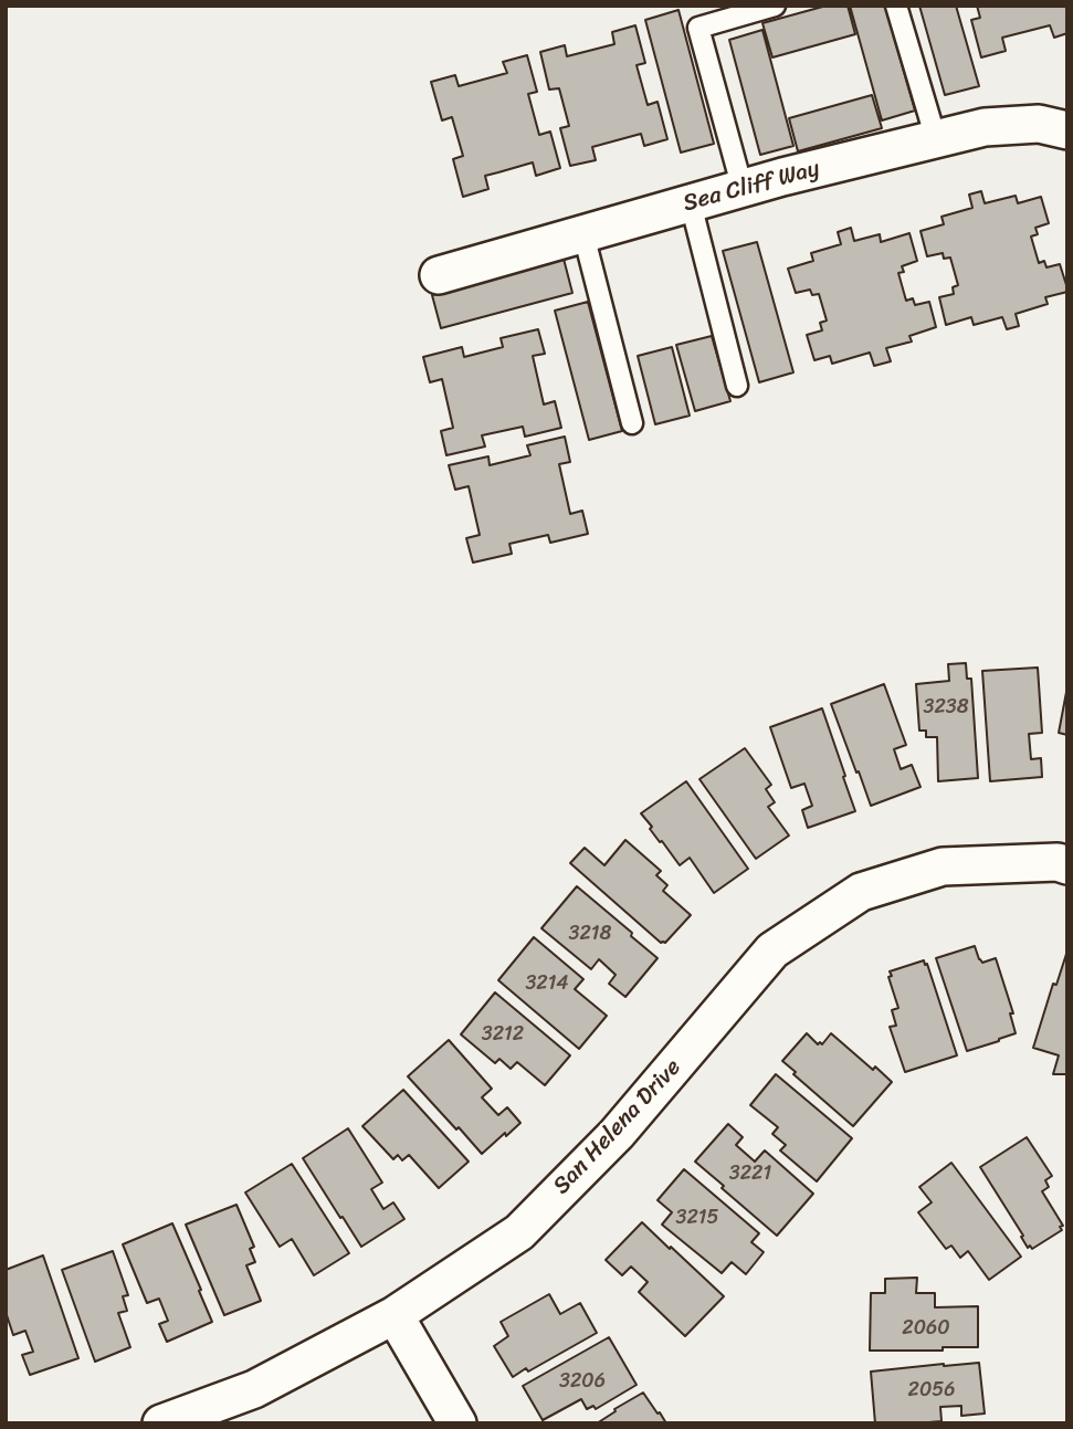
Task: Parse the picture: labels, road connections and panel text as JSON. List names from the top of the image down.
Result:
{
  "streets": {
    "street": ["Sea Cliff Way", "San Helena Drive"]
  },
  "house_numbers": [
    "3238",
    "3218",
    "3214",
    "3212",
    "3221",
    "3215",
    "2060",
    "3206",
    "2056"
  ]
}
